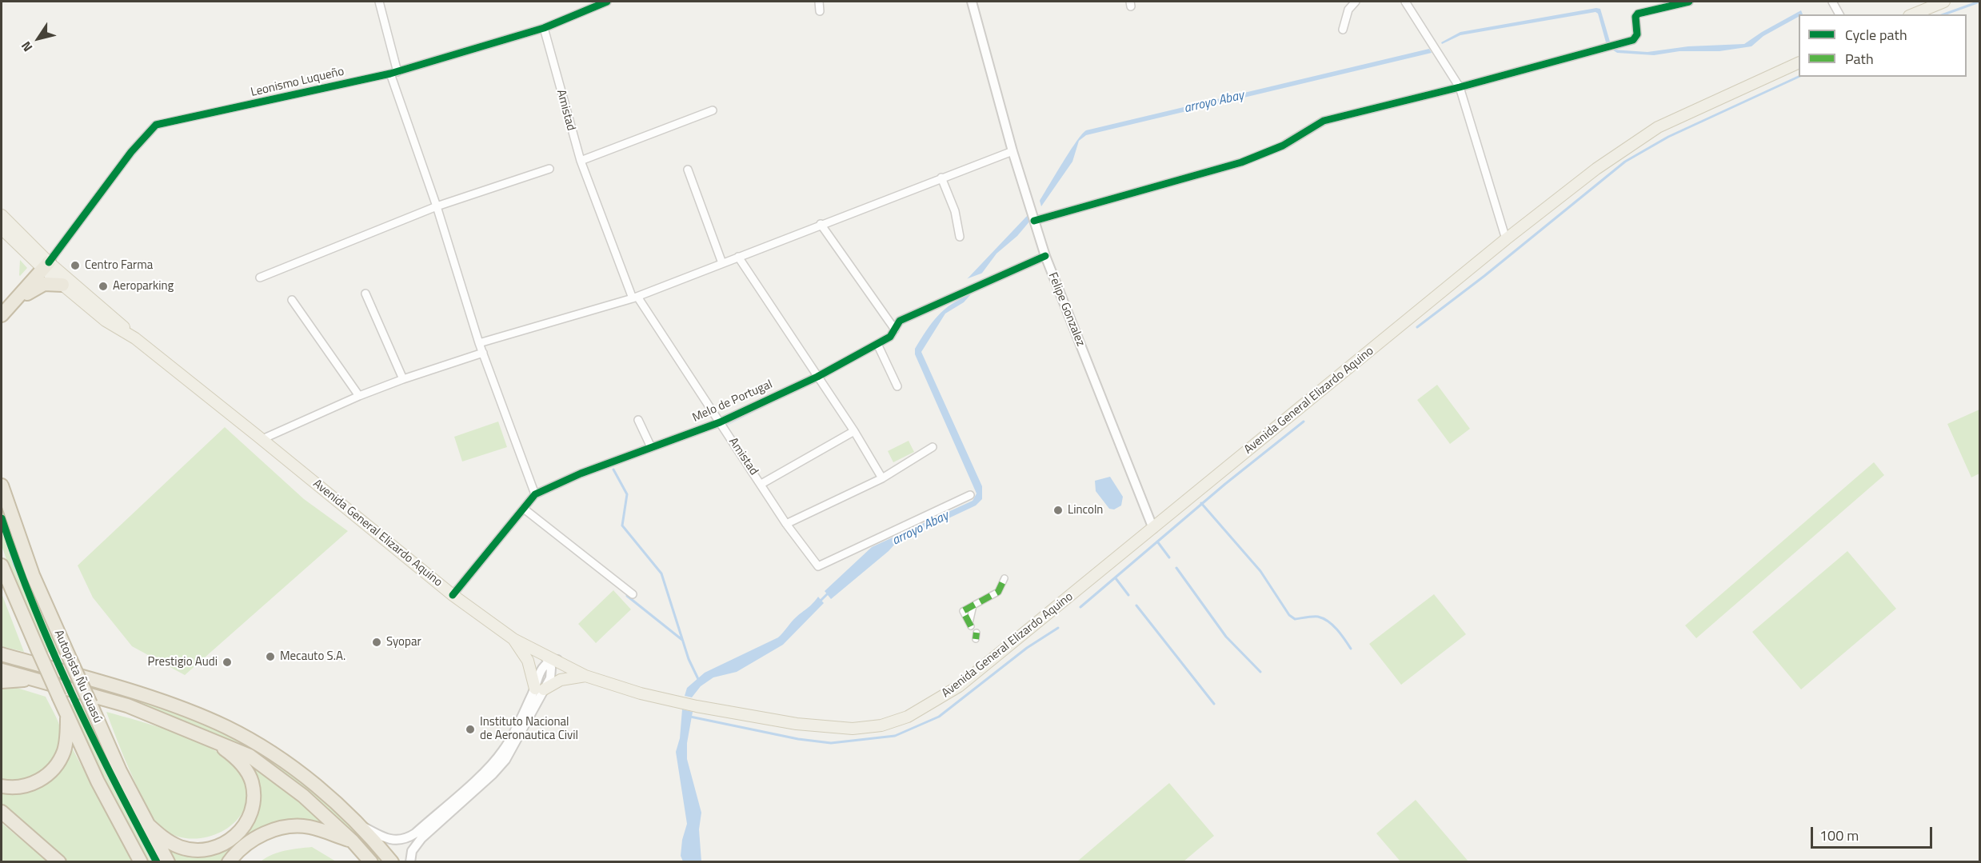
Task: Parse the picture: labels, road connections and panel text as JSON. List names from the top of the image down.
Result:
{
  "streets": {
    "highway": ["Autopista Ñu Guasú"],
    "main road": ["Avenida General Elizardo Aquino"],
    "street": [
      "Leonismo Luqueño",
      "Amistad",
      "Felipe Gonzalez",
      "Melo de Portugal"
    ]
  },
  "crossings": [
    ["Leonismo Luqueño", "Amistad"],
    ["Leonismo Luqueño", "Avenida General Elizardo Aquino"],
    ["Amistad", "Melo de Portugal"],
    ["Felipe Gonzalez", "Avenida General Elizardo Aquino"],
    ["Felipe Gonzalez", "Melo de Portugal"],
    ["Avenida General Elizardo Aquino", "Melo de Portugal"]
  ],
  "water": ["arroyo Abay"],
  "places": [
    "Centro Farma",
    "Aeroparking",
    "Lincoln",
    "Syopar",
    "Mecauto S.A.",
    "Prestigio Audi",
    "Instituto Nacional de Aeronautica Civil"
  ],
  "legend": ["Cycle path", "Path"],
  "scale_bar": "100 m",
  "north": "bottom left"
}
